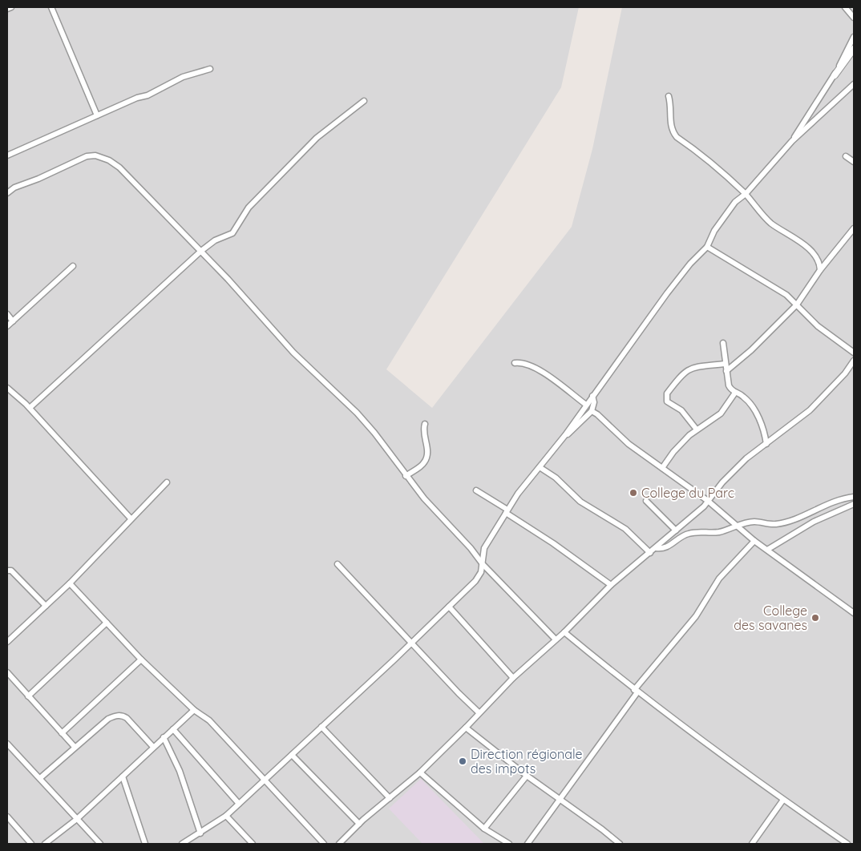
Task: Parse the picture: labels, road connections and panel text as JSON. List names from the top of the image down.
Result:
{
  "places": ["College du Parc", "College des savanes", "Direction régionale des impots"]
}
